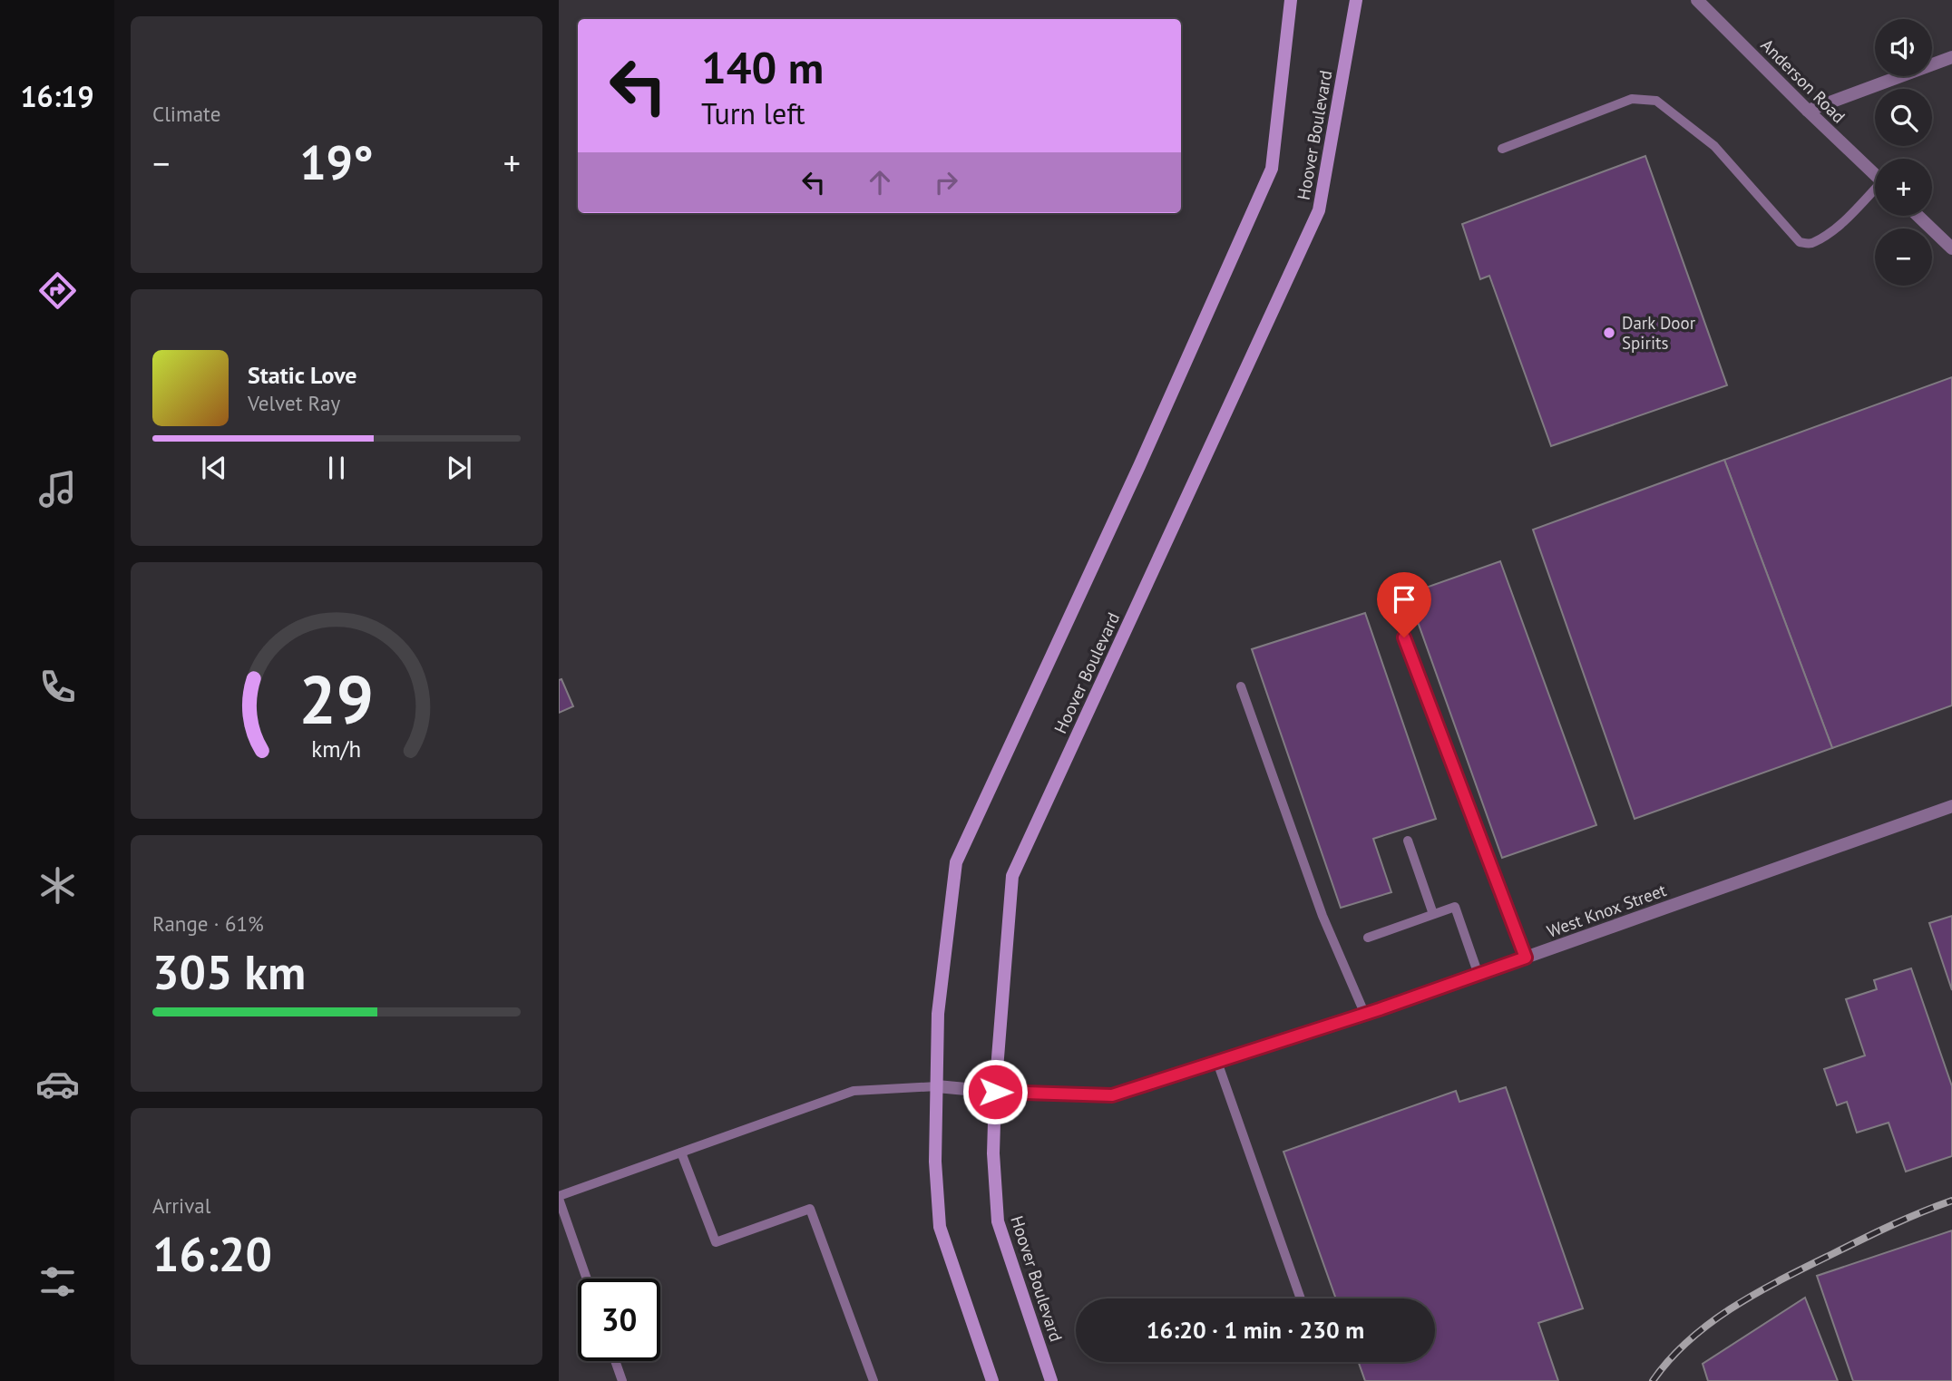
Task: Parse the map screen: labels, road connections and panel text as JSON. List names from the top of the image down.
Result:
{
  "streets": {
    "main road": ["Hoover Boulevard"],
    "street": ["Anderson Road", "West Knox Street"]
  },
  "crossings": [
    ["Hoover Boulevard", "West Knox Street"]
  ],
  "places": ["Dark Door Spirits"],
  "page": {
    "tabs": "16:19",
    "tile": [
      "Climate",
      ["Range · 61%", "305 km"],
      ["Arrival", "16:20"]
    ],
    "map_buttons": ["+", "−"],
    "turn": ["140 m", "Turn left"],
    "heat": ["−", "19°", "+"],
    "song": ["Static Love", "Velvet Ray"],
    "limit": "30",
    "trip": "16:20 · 1 min · 230 m",
    "gauge": ["29", "km/h"]
  }
}
